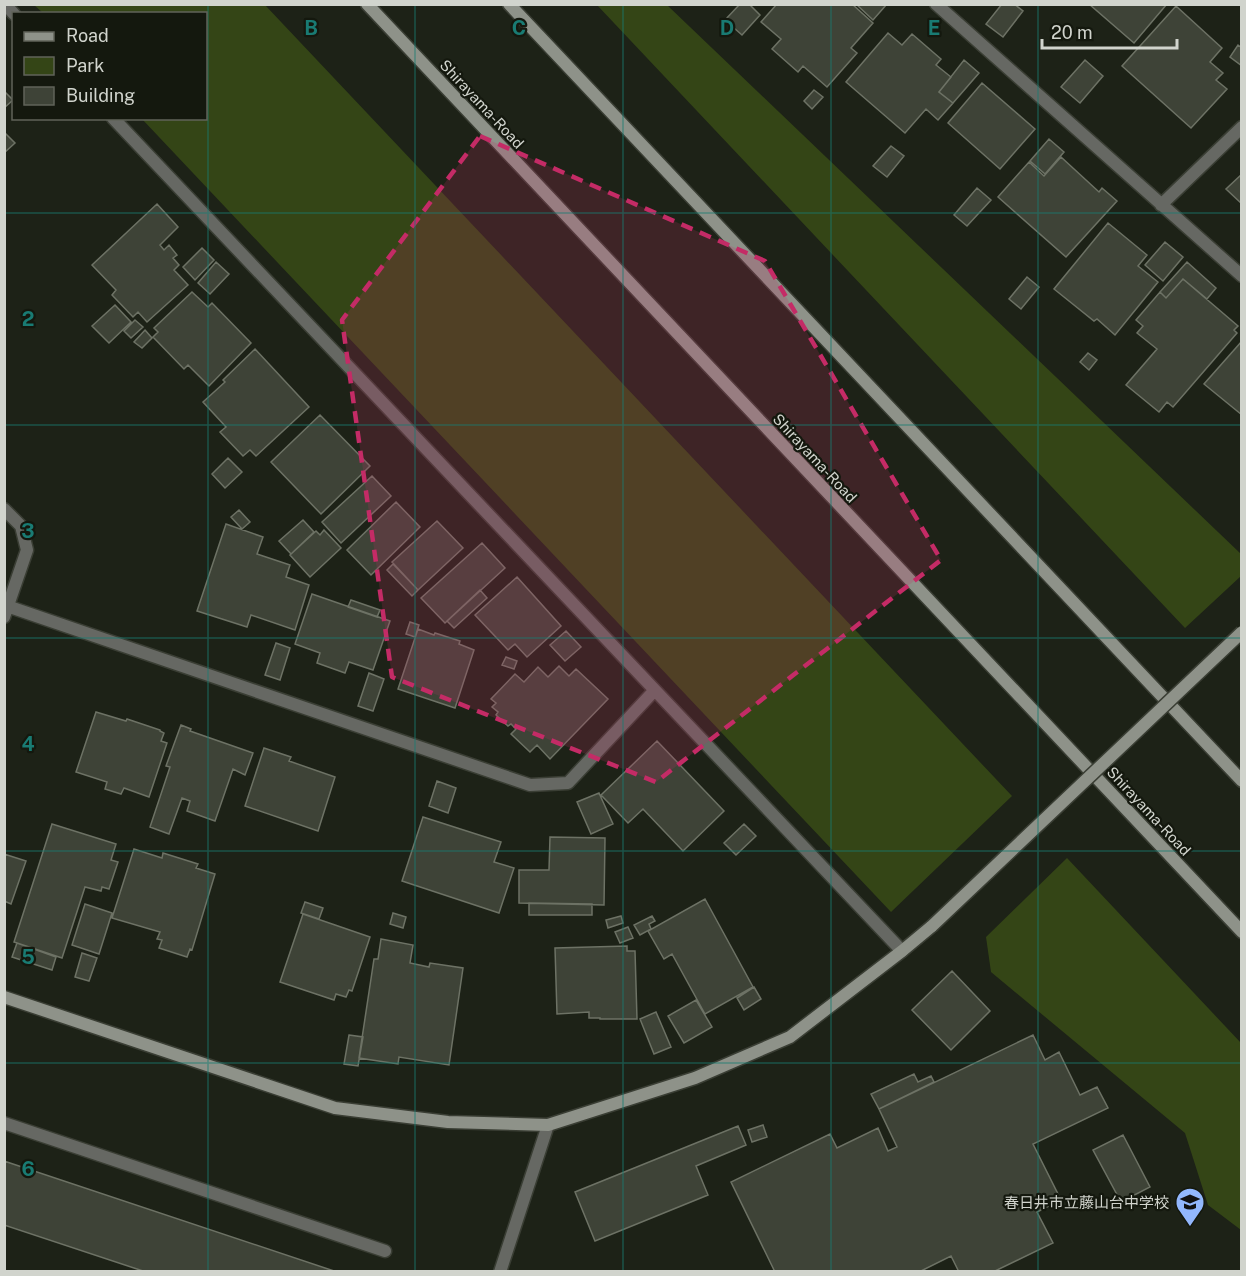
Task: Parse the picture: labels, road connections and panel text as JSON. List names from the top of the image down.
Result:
{
  "streets": {
    "street": ["Shirayama-Road"]
  },
  "places": {
    "school or university": ["春日井市立藤山台中学校"]
  },
  "legend": ["Road", "Park", "Building"],
  "scale_bar": "20 m",
  "grid": {
    "columns": [
      "B",
      "C",
      "D",
      "E"
    ],
    "rows": [
      "2",
      "3",
      "4",
      "5",
      "6"
    ]
  }
}
